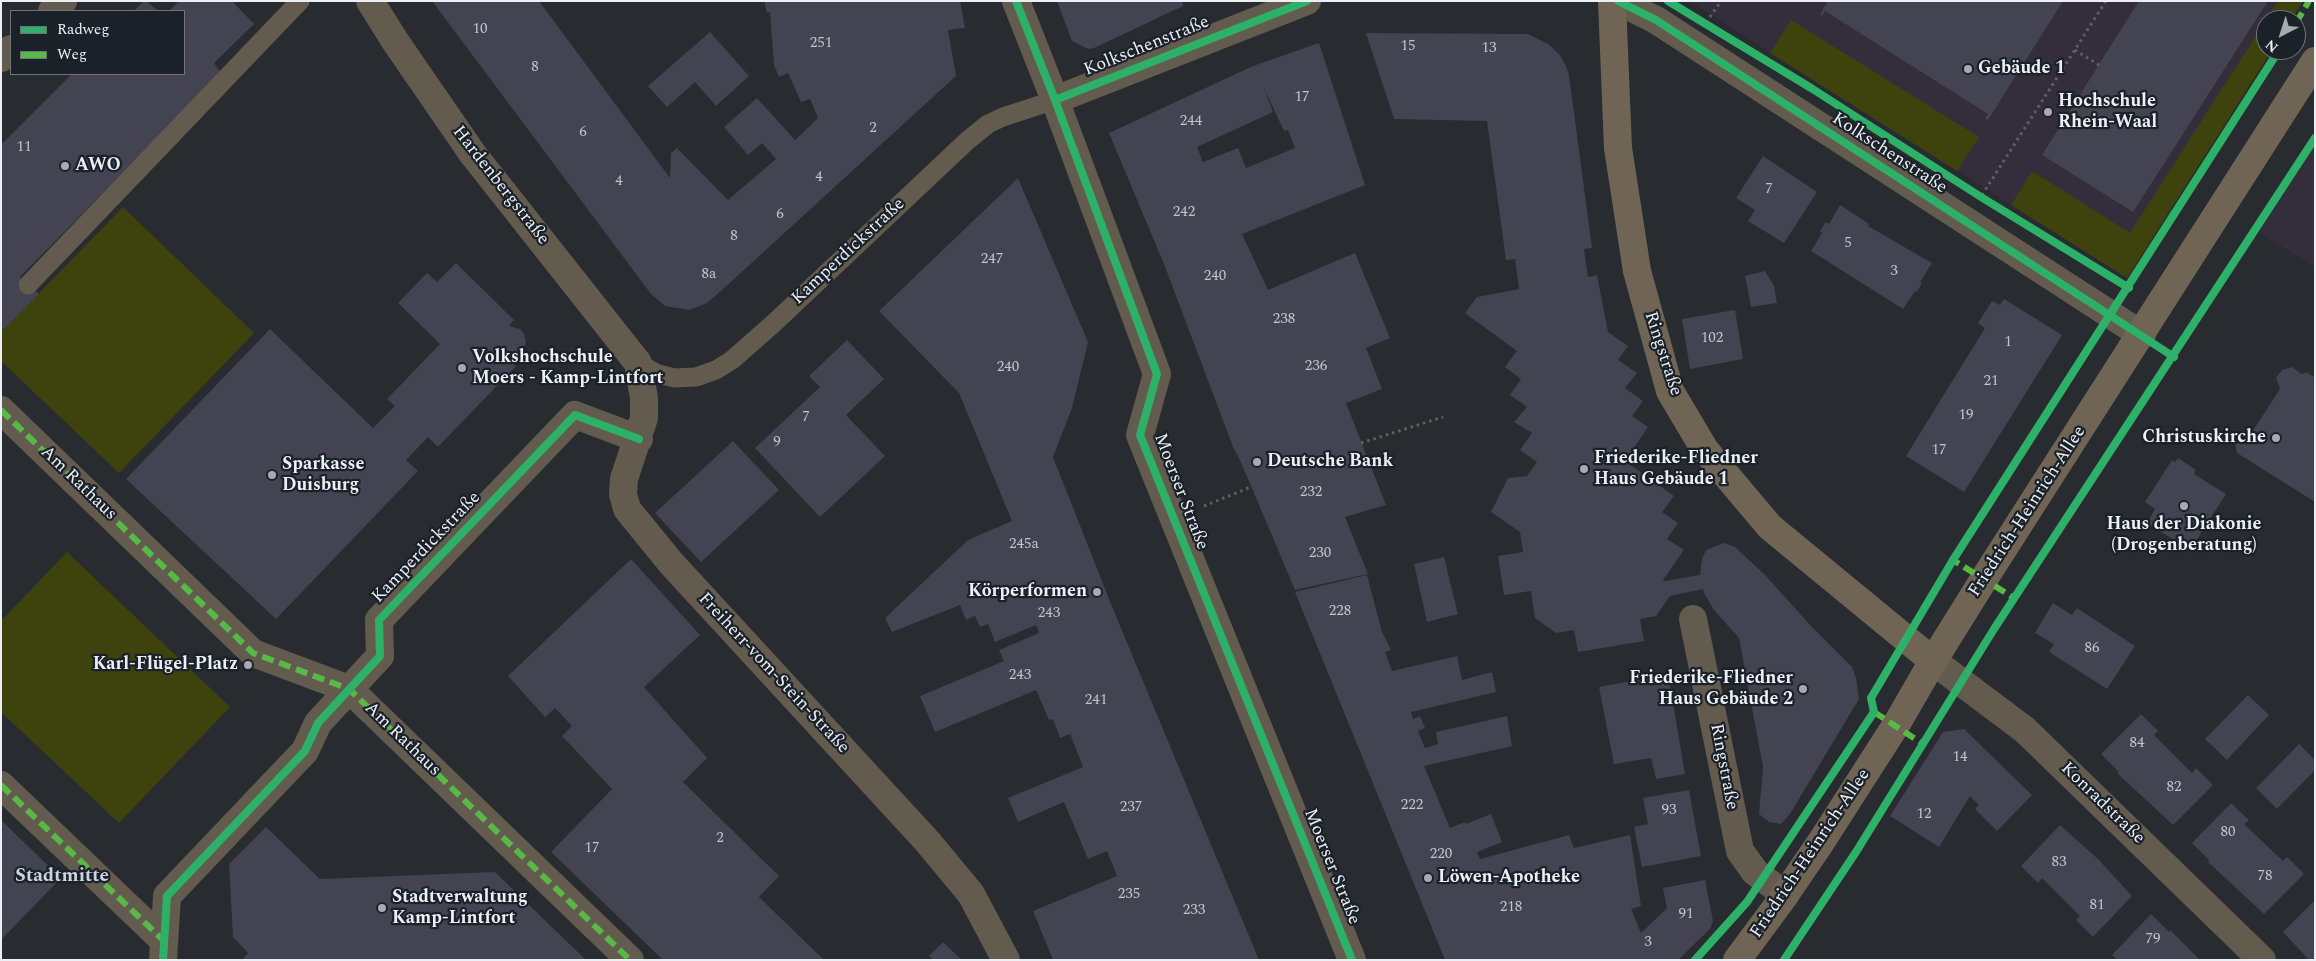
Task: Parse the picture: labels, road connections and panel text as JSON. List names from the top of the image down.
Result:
{
  "streets": {
    "main road": ["Ringstraße", "Friedrich-Heinrich-Allee"],
    "street": [
      "Kolkschenstraße",
      "Hardenbergstraße",
      "Kamperdickstraße",
      "Am Rathaus",
      "Moerser Straße",
      "Freiherr-vom-Stein-Straße",
      "Konradstraße"
    ]
  },
  "crossings": [
    ["Kolkschenstraße", "Kamperdickstraße"],
    ["Kolkschenstraße", "Moerser Straße"],
    ["Kolkschenstraße", "Friedrich-Heinrich-Allee"],
    ["Hardenbergstraße", "Kamperdickstraße"],
    ["Hardenbergstraße", "Freiherr-vom-Stein-Straße"],
    ["Kamperdickstraße", "Am Rathaus"],
    ["Kamperdickstraße", "Moerser Straße"],
    ["Kamperdickstraße", "Freiherr-vom-Stein-Straße"],
    ["Ringstraße", "Friedrich-Heinrich-Allee"],
    ["Ringstraße", "Konradstraße"],
    ["Friedrich-Heinrich-Allee", "Konradstraße"]
  ],
  "districts": ["Stadtmitte"],
  "places": [
    "Gebäude 1",
    "Hochschule Rhein-Waal",
    "AWO",
    "Volkshochschule Moers - Kamp-Lintfort",
    "Christuskirche",
    "Deutsche Bank",
    "Friederike-Fliedner Haus Gebäude 1",
    "Sparkasse Duisburg",
    "Haus der Diakonie (Drogenberatung)",
    "Körperformen",
    "Karl-Flügel-Platz",
    "Friederike-Fliedner Haus Gebäude 2",
    "Löwen-Apotheke",
    "Stadtverwaltung Kamp-Lintfort"
  ],
  "house_numbers": [
    "10",
    "251",
    "15",
    "13",
    "8",
    "17",
    "244",
    "2",
    "6",
    "11",
    "4",
    "4",
    "7",
    "242",
    "6",
    "8",
    "5",
    "247",
    "3",
    "8a",
    "240",
    "238",
    "102",
    "1",
    "236",
    "240",
    "21",
    "19",
    "7",
    "9",
    "17",
    "232",
    "245a",
    "230",
    "228",
    "243",
    "86",
    "243",
    "241",
    "84",
    "14",
    "82",
    "222",
    "237",
    "93",
    "12",
    "80",
    "2",
    "17",
    "220",
    "83",
    "78",
    "235",
    "81",
    "218",
    "233",
    "91",
    "79",
    "3"
  ],
  "legend": ["Radweg", "Weg"],
  "north": "bottom left"
}
